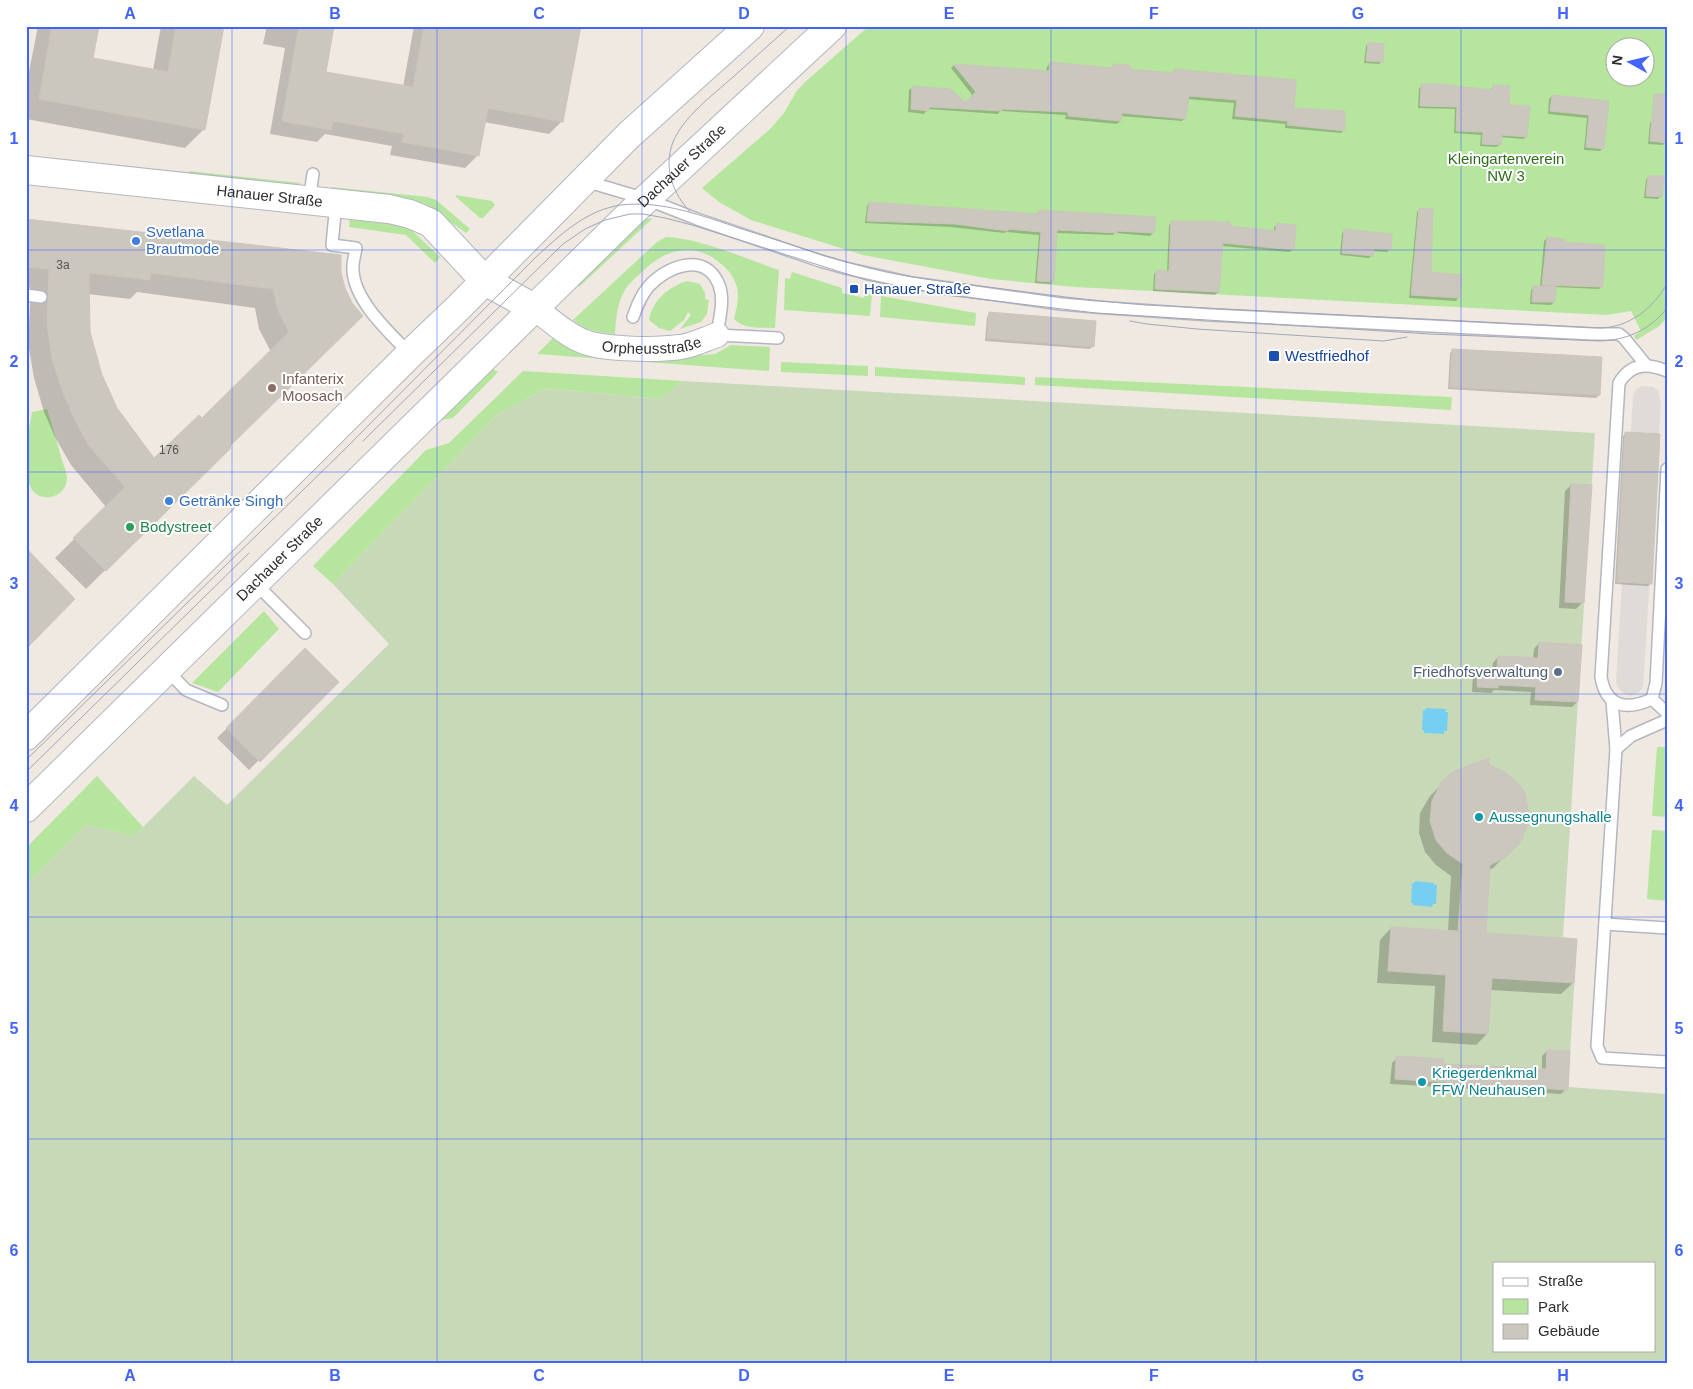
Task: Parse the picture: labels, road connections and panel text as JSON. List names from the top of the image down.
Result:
{
  "streets": {
    "main road": ["Dachauer Straße", "Hanauer Straße"],
    "street": ["Orpheusstraße"]
  },
  "crossings": [
    ["Dachauer Straße", "Orpheusstraße"]
  ],
  "parks": ["Kleingartenverein NW 3"],
  "places": {
    "other": [
      "Svetlana Brautmode",
      "Infanterix Moosach",
      "Getränke Singh",
      "Bodystreet",
      "Friedhofsverwaltung",
      "Aussegnungshalle",
      "Kriegerdenkmal FFW Neuhausen"
    ],
    "transit": ["Hanauer Straße", "Westfriedhof"]
  },
  "house_numbers": ["3a", "176"],
  "legend": ["Straße", "Park", "Gebäude"],
  "north": "left",
  "grid": {
    "columns": [
      "A",
      "B",
      "C",
      "D",
      "E",
      "F",
      "G",
      "H"
    ],
    "rows": [
      "1",
      "2",
      "3",
      "4",
      "5",
      "6"
    ]
  }
}
